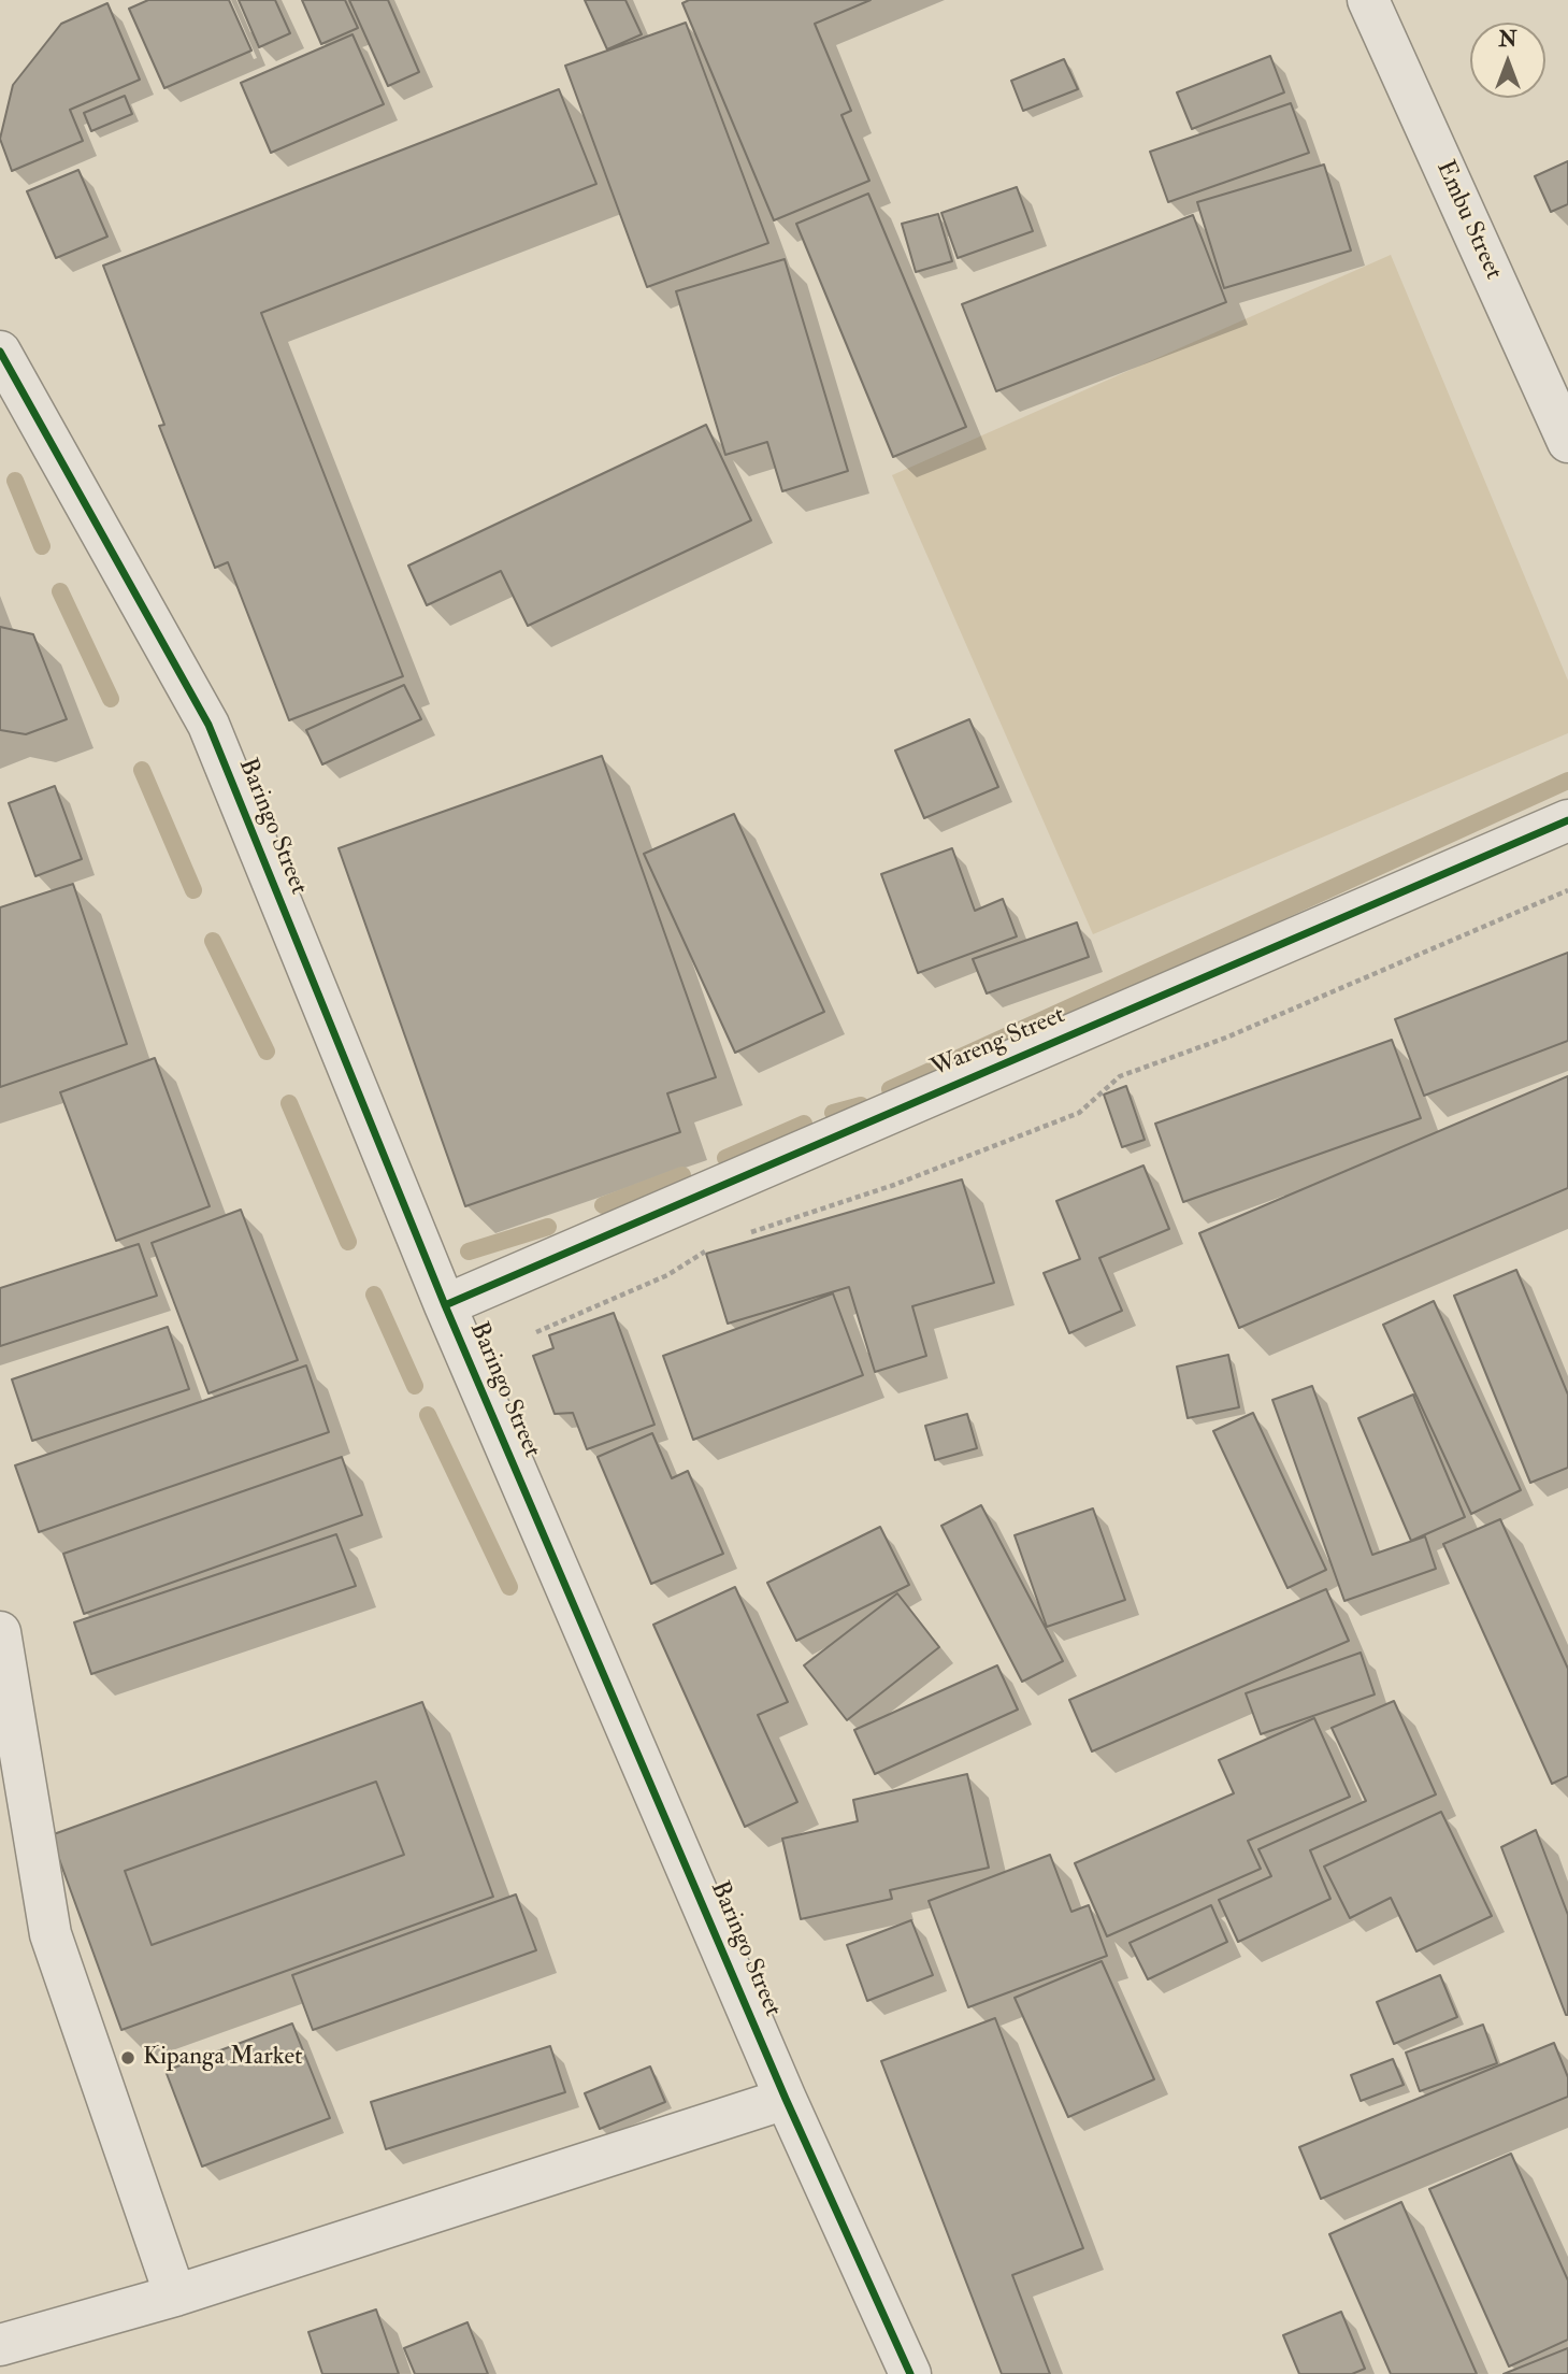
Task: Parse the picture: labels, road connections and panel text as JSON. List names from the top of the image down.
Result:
{
  "streets": {
    "street": ["Embu Street", "Baringo Street", "Wareng Street"]
  },
  "crossings": [
    ["Baringo Street", "Wareng Street"]
  ],
  "places": ["Kipanga Market"],
  "north": "top"
}
